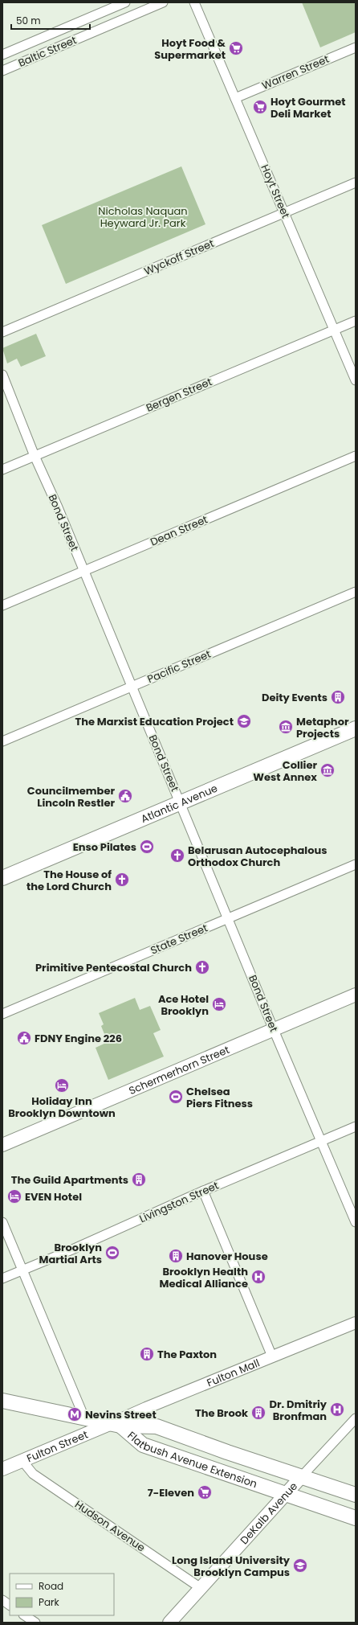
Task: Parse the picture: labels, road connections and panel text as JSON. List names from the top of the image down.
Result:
{
  "streets": {
    "main road": [
      "Atlantic Avenue",
      "Schermerhorn Street",
      "Fulton Street",
      "Flatbush Avenue Extension",
      "DeKalb Avenue"
    ],
    "street": [
      "Baltic Street",
      "Warren Street",
      "Hoyt Street",
      "Wyckoff Street",
      "Bergen Street",
      "Bond Street",
      "Dean Street",
      "Pacific Street",
      "State Street",
      "Livingston Street",
      "Fulton Mall",
      "Hudson Avenue"
    ]
  },
  "crossings": [
    ["Warren Street", "Hoyt Street"],
    ["Hoyt Street", "Wyckoff Street"],
    ["Hoyt Street", "Bergen Street"],
    ["Bergen Street", "Bond Street"],
    ["Bond Street", "Dean Street"],
    ["Bond Street", "Pacific Street"],
    ["Bond Street", "Atlantic Avenue"],
    ["Bond Street", "State Street"],
    ["Bond Street", "Schermerhorn Street"],
    ["Bond Street", "Livingston Street"],
    ["Fulton Mall", "Fulton Street"],
    ["Fulton Mall", "Flatbush Avenue Extension"],
    ["Fulton Street", "Flatbush Avenue Extension"],
    ["Fulton Street", "Hudson Avenue"],
    ["Flatbush Avenue Extension", "DeKalb Avenue"],
    ["DeKalb Avenue", "Hudson Avenue"]
  ],
  "parks": ["Nicholas Naquan Heyward Jr. Park"],
  "places": {
    "supermarket": ["Hoyt Food & Supermarket", "Hoyt Gourmet Deli Market", "7-Eleven"],
    "building": [
      "Deity Events",
      "The Guild Apartments",
      "Hanover House",
      "The Paxton",
      "The Brook"
    ],
    "school or university": ["The Marxist Education Project", "Long Island University Brooklyn Campus"],
    "museum": ["Metaphor Projects", "Collier West Annex"],
    "public building": ["Councilmember Lincoln Restler", "FDNY Engine 226"],
    "sports": ["Enso Pilates", "Chelsea Piers Fitness", "Brooklyn Martial Arts"],
    "church": ["Belarusan Autocephalous Orthodox Church", "The House of the Lord Church", "Primitive Pentecostal Church"],
    "hotel": ["Ace Hotel Brooklyn", "Holiday Inn Brooklyn Downtown", "EVEN Hotel"],
    "hospital": ["Brooklyn Health Medical Alliance", "Dr. Dmitriy Bronfman"],
    "metro station": ["Nevins Street"]
  },
  "legend": ["Road", "Park"],
  "scale_bar": "50 m"
}
